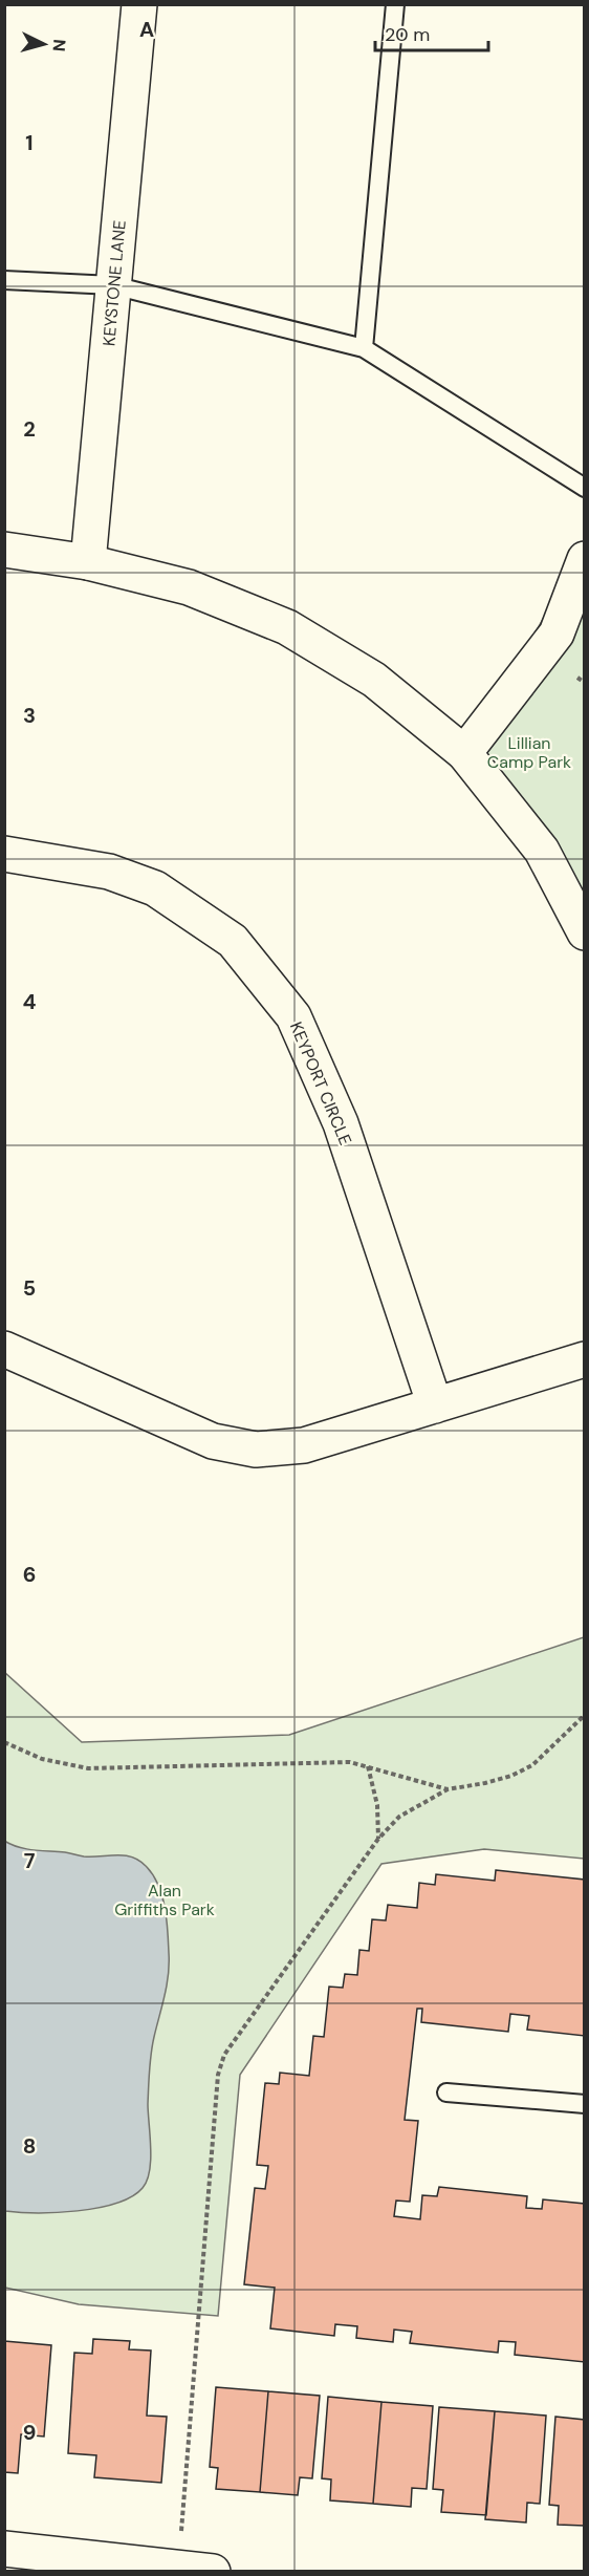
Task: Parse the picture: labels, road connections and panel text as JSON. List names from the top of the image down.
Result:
{
  "streets": {
    "street": ["KEYSTONE LANE", "KEYPORT CIRCLE"]
  },
  "parks": ["Lillian Camp Park", "Alan Griffiths Park"],
  "scale_bar": "20 m",
  "north": "right",
  "grid": {
    "columns": ["A"],
    "rows": [
      "1",
      "2",
      "3",
      "4",
      "5",
      "6",
      "7",
      "8",
      "9"
    ]
  }
}
